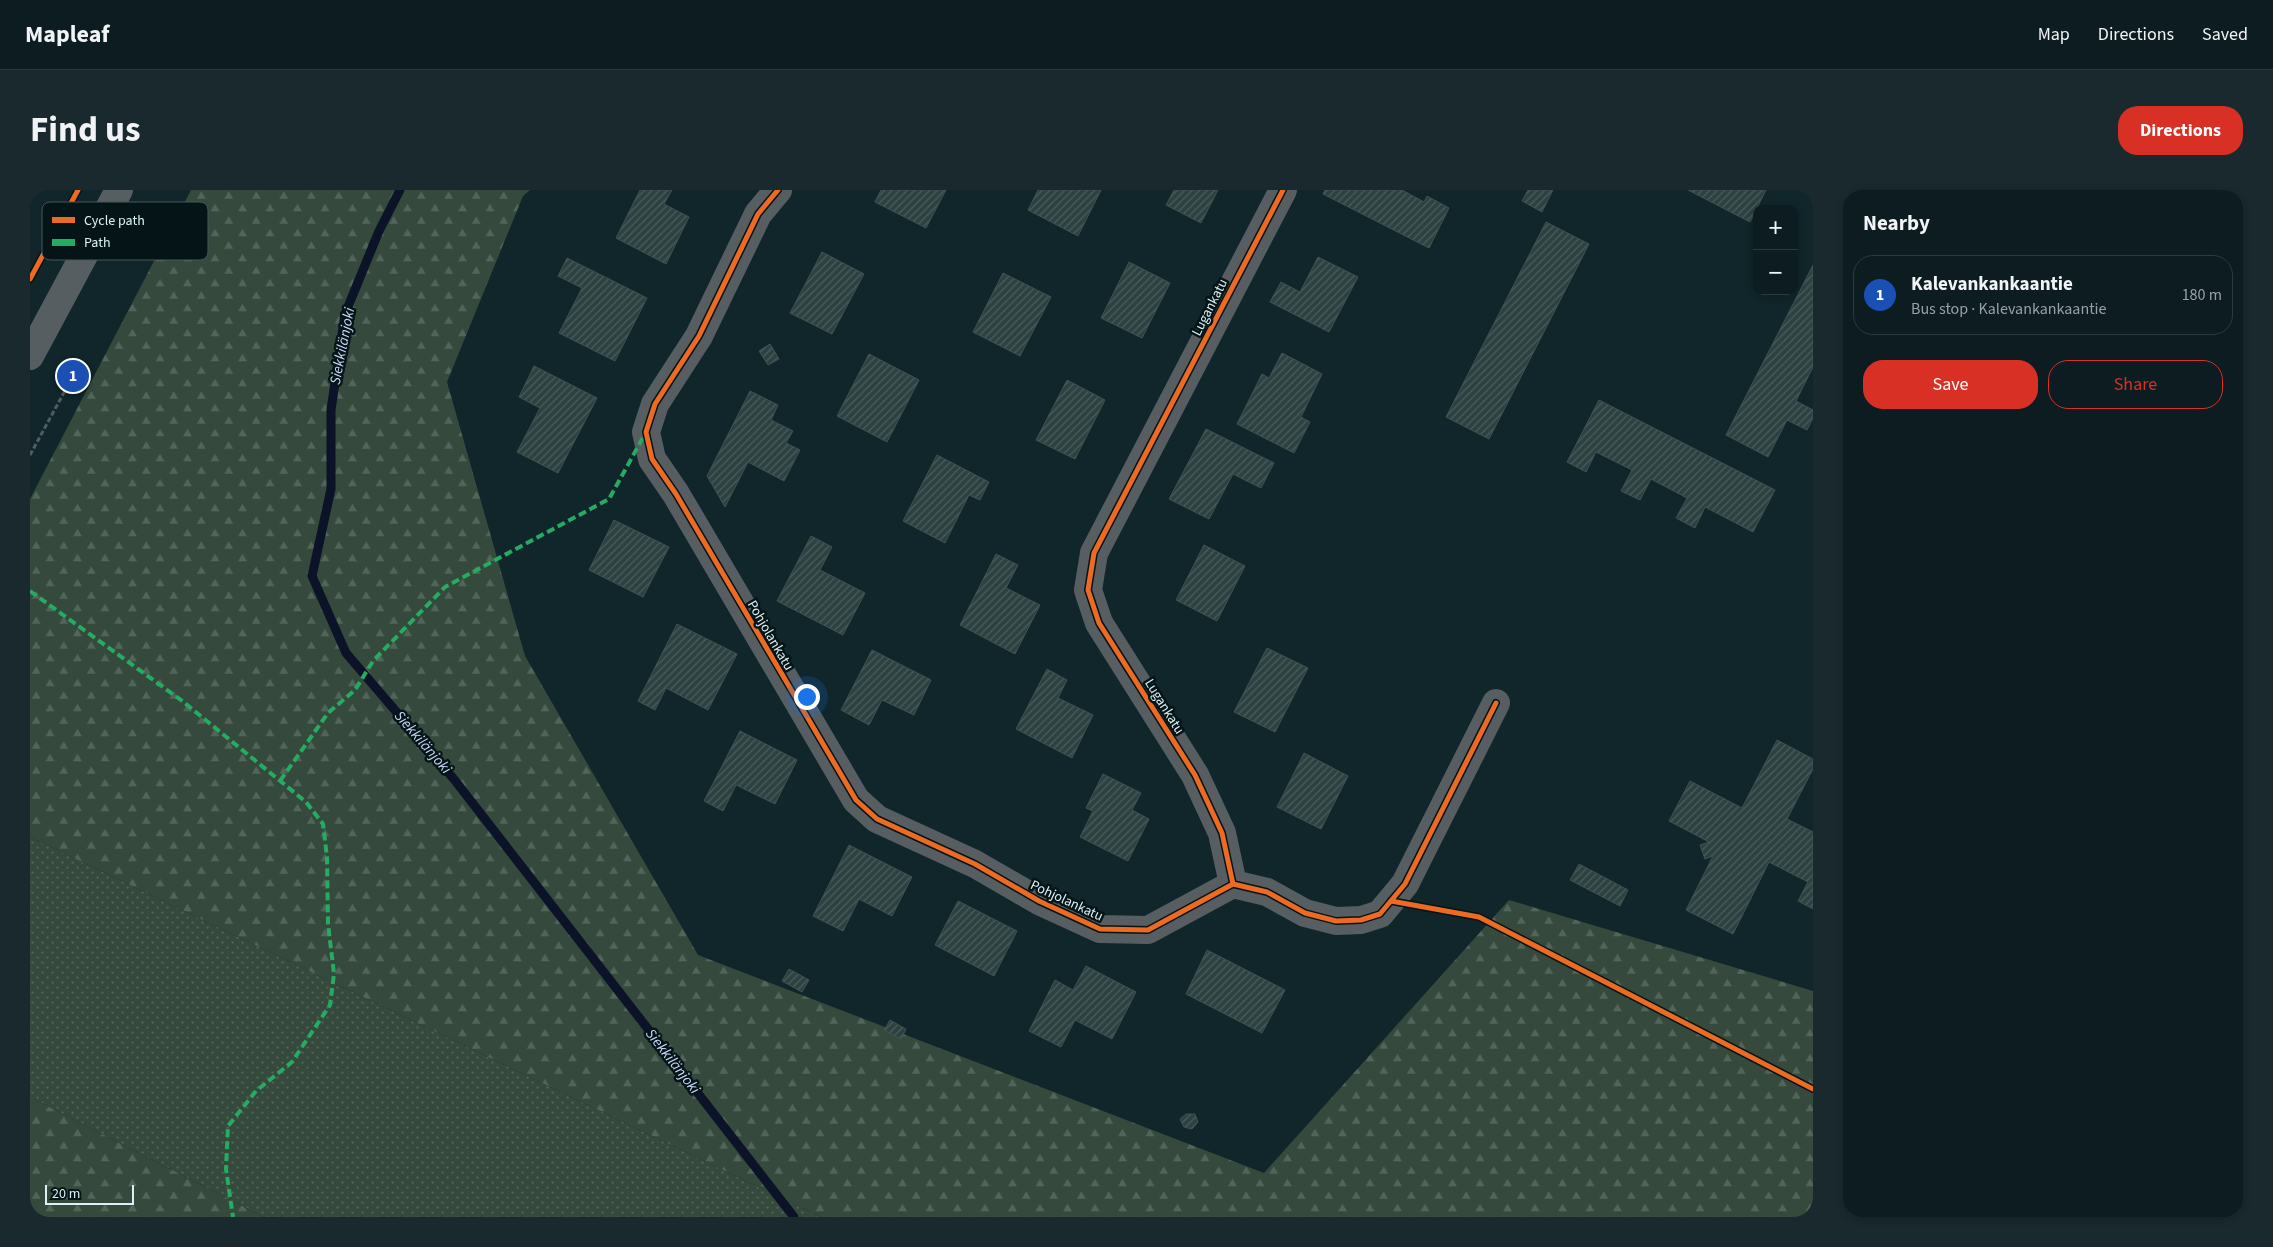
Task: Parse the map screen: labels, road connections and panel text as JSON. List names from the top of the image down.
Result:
{
  "streets": {
    "street": ["Lugankatu", "Pohjolankatu"]
  },
  "crossings": [
    ["Lugankatu", "Pohjolankatu"]
  ],
  "water": ["Siekkilänjoki"],
  "legend": ["Cycle path", "Path"],
  "scale_bar": "20 m",
  "page": {
    "header": "Mapleaf",
    "nav": ["Map", "Directions", "Saved"],
    "title": "Find us",
    "buttons": [
      "Directions",
      ["Save", "Share"]
    ],
    "heading": "Nearby",
    "map_buttons": ["+", "−"],
    "list": [
      {
        "mark": "1",
        "name": "Kalevankankaantie",
        "note": "Bus stop · Kalevankankaantie",
        "value": "180 m"
      }
    ],
    "pins": "1",
    "scale": "20 m"
  }
}
